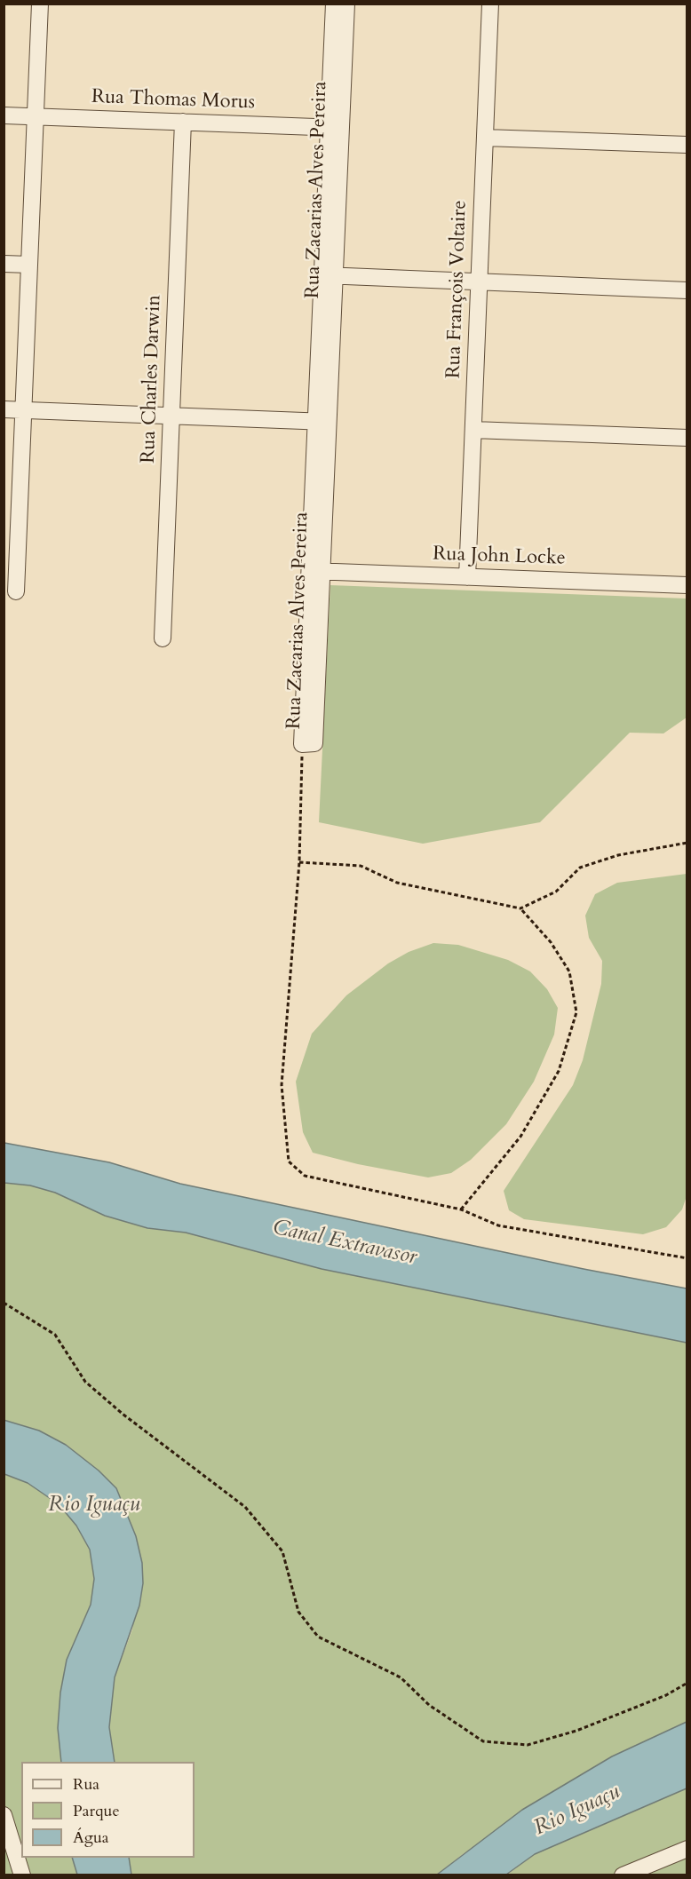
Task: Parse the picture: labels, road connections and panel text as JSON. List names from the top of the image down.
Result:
{
  "streets": {
    "street": [
      "Rua Thomas Morus",
      "Rua Zacarias Alves Pereira",
      "Rua François Voltaire",
      "Rua Charles Darwin",
      "Rua John Locke"
    ]
  },
  "crossings": [
    ["Rua Thomas Morus", "Rua Zacarias Alves Pereira"],
    ["Rua Thomas Morus", "Rua Charles Darwin"],
    ["Rua Zacarias Alves Pereira", "Rua John Locke"],
    ["Rua François Voltaire", "Rua John Locke"]
  ],
  "water": ["Canal Extravasor", "Rio Iguaçu"],
  "legend": ["Rua", "Parque", "Água"]
}
